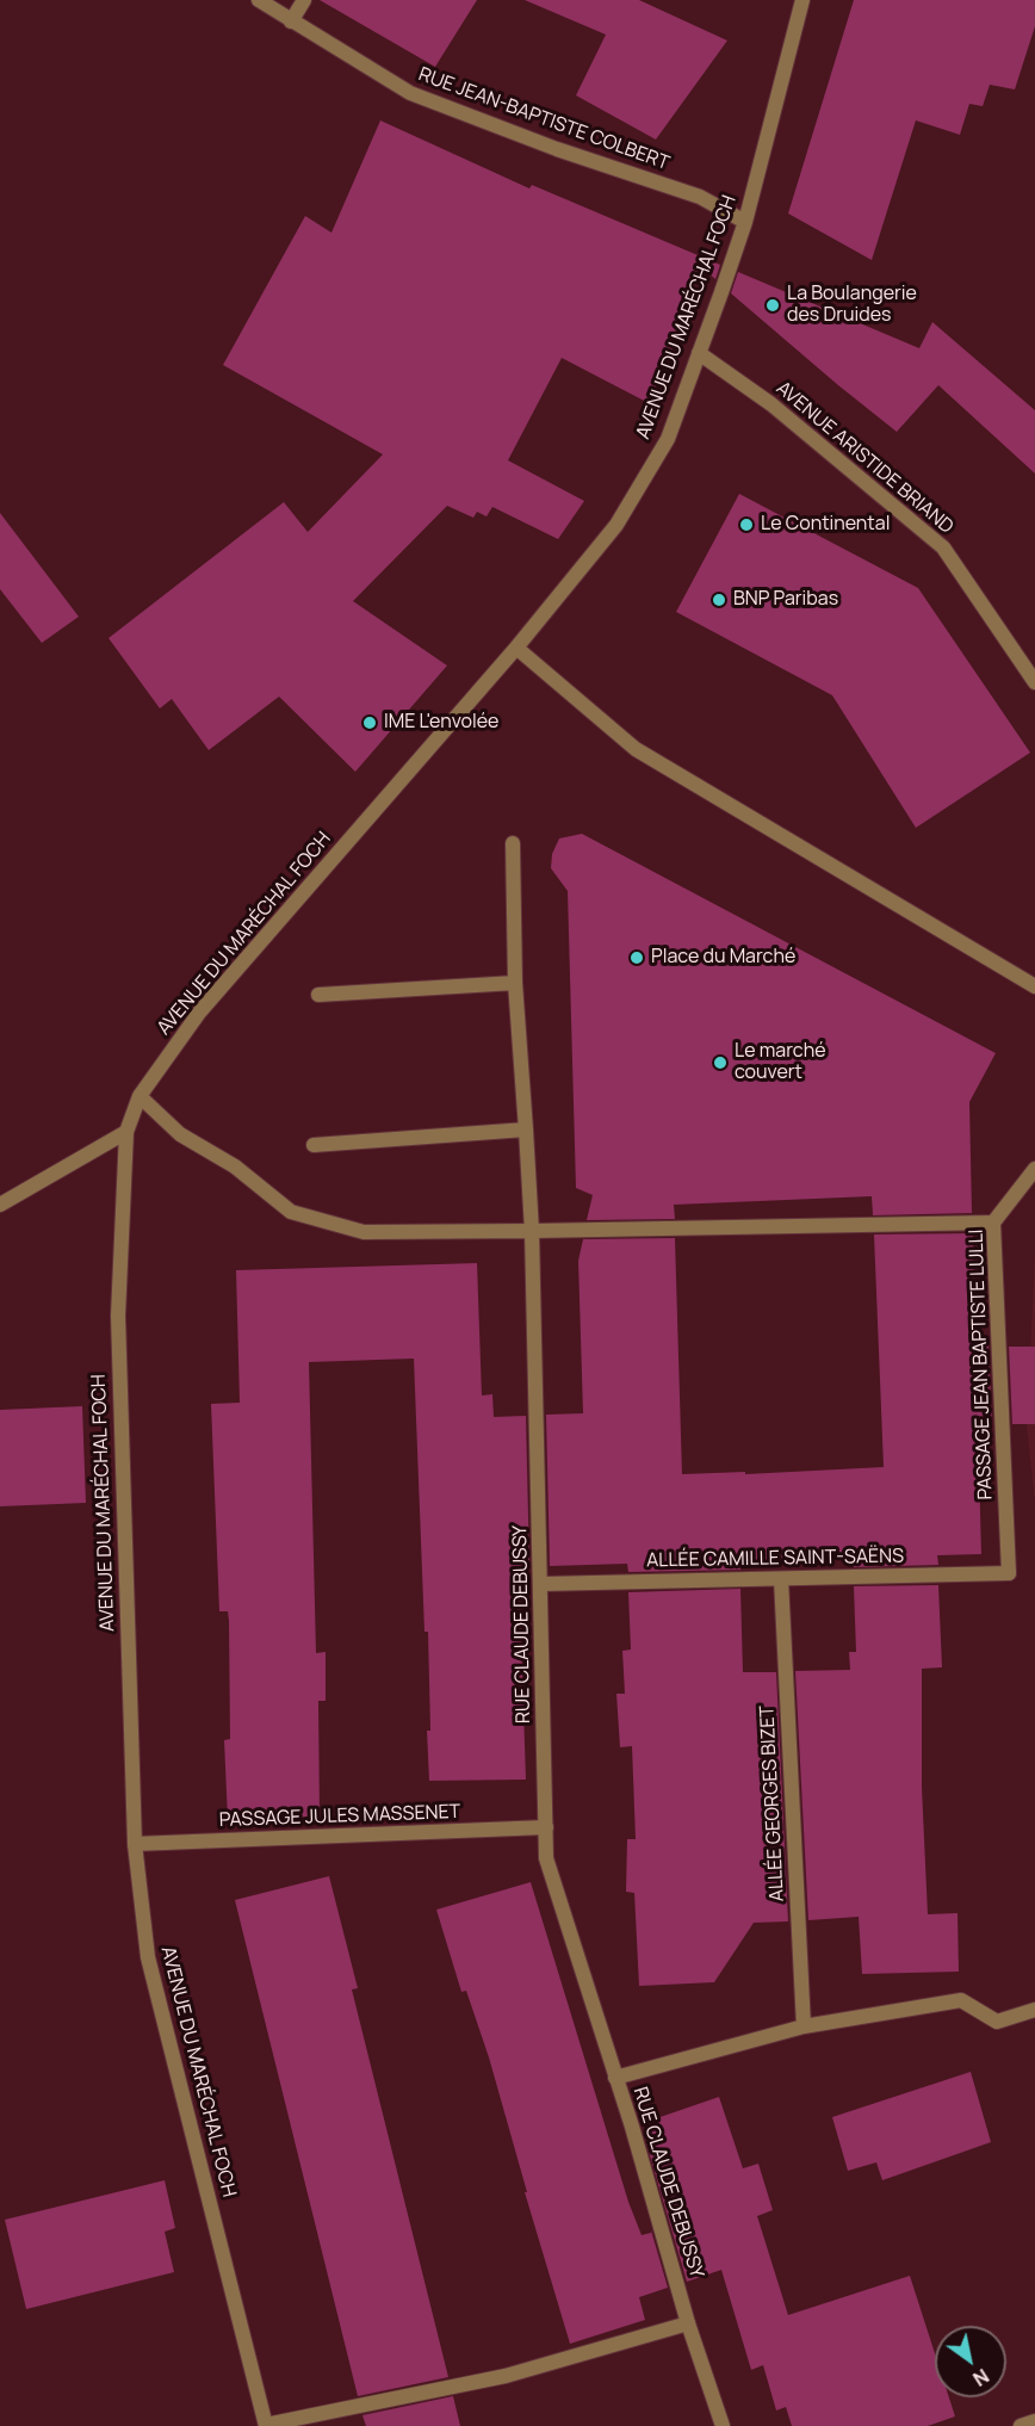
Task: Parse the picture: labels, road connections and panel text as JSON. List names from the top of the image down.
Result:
{
  "streets": {
    "street": [
      "RUE JEAN-BAPTISTE COLBERT",
      "AVENUE DU MARÉCHAL FOCH",
      "AVENUE ARISTIDE BRIAND",
      "PASSAGE JEAN BAPTISTE LULLI",
      "ALLÉE CAMILLE SAINT-SAËNS",
      "RUE CLAUDE DEBUSSY",
      "ALLÉE GEORGES BIZET",
      "PASSAGE JULES MASSENET"
    ]
  },
  "crossings": [
    ["RUE JEAN-BAPTISTE COLBERT", "AVENUE DU MARÉCHAL FOCH"],
    ["AVENUE DU MARÉCHAL FOCH", "AVENUE ARISTIDE BRIAND"],
    ["AVENUE DU MARÉCHAL FOCH", "PASSAGE JULES MASSENET"],
    ["PASSAGE JEAN BAPTISTE LULLI", "ALLÉE CAMILLE SAINT-SAËNS"],
    ["ALLÉE CAMILLE SAINT-SAËNS", "RUE CLAUDE DEBUSSY"],
    ["ALLÉE CAMILLE SAINT-SAËNS", "ALLÉE GEORGES BIZET"],
    ["RUE CLAUDE DEBUSSY", "PASSAGE JULES MASSENET"]
  ],
  "places": [
    "La Boulangerie des Druides",
    "Le Continental",
    "BNP Paribas",
    "IME L'envolée",
    "Place du Marché",
    "Le marché couvert"
  ],
  "north": "bottom right"
}
